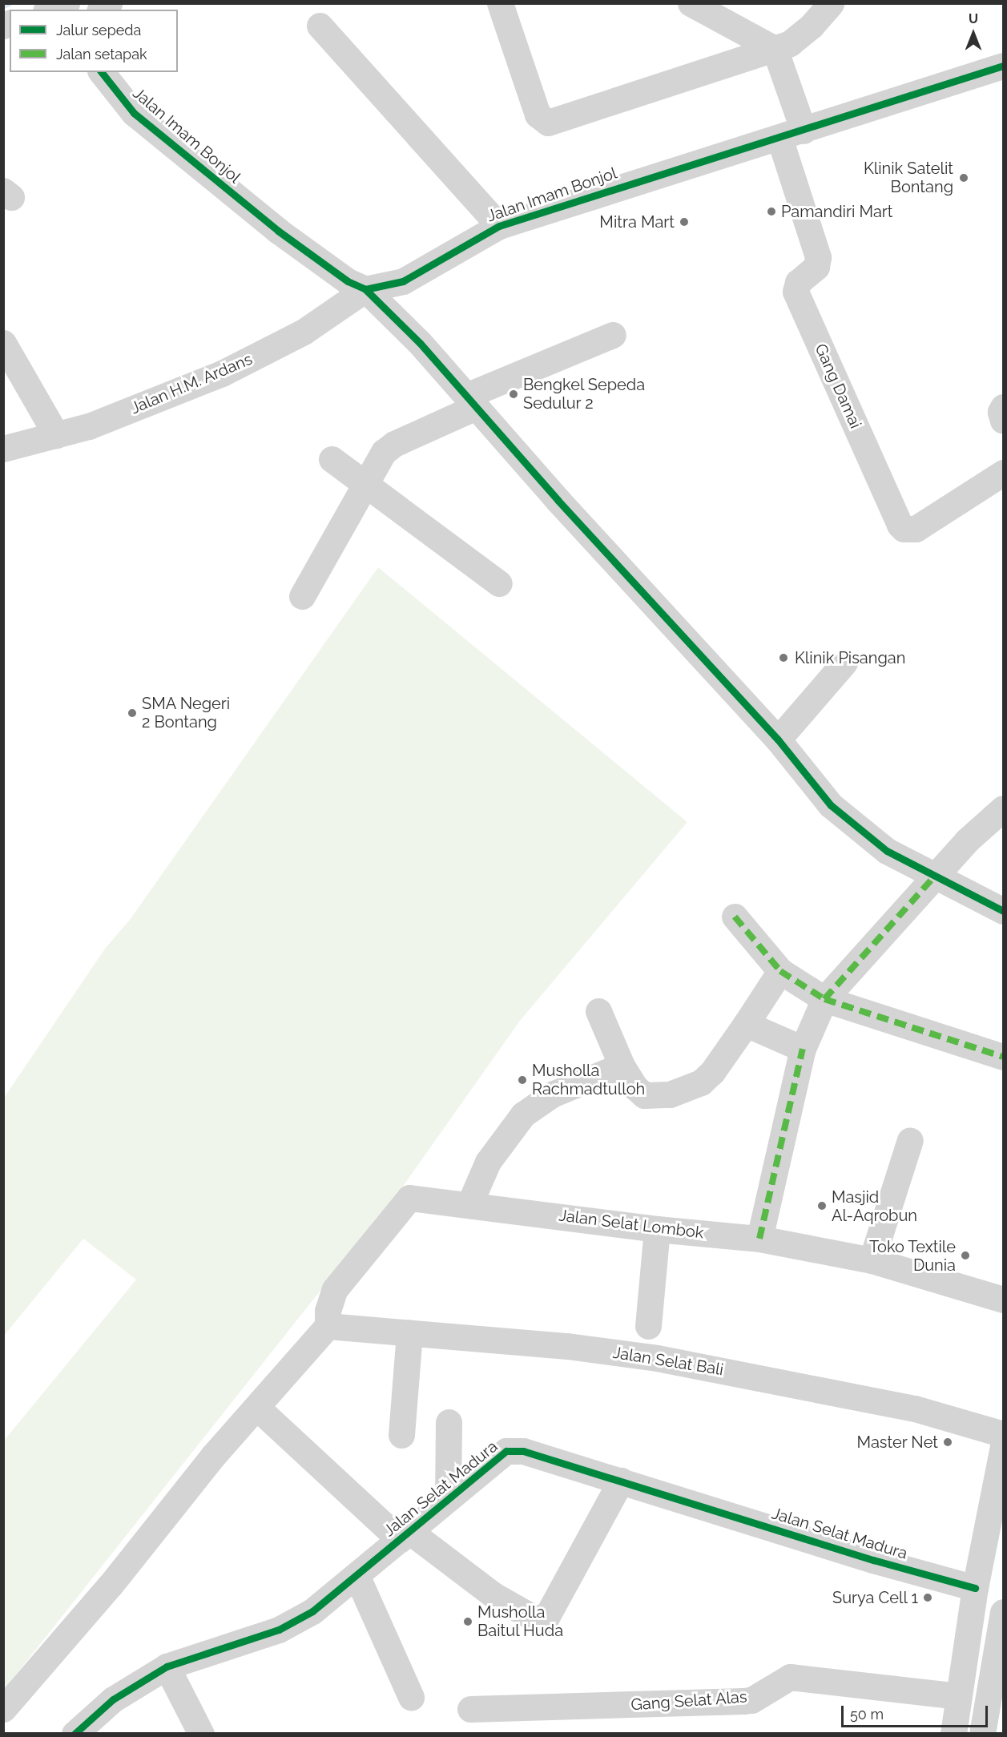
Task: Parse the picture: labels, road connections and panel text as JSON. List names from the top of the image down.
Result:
{
  "streets": {
    "street": [
      "Jalan Imam Bonjol",
      "Jalan H.M. Ardans",
      "Gang Damai",
      "Jalan Selat Lombok",
      "Jalan Selat Bali",
      "Jalan Selat Madura",
      "Gang Selat Alas"
    ]
  },
  "crossings": [
    ["Jalan Imam Bonjol", "Jalan H.M. Ardans"],
    ["Jalan Imam Bonjol", "Gang Damai"],
    ["Jalan Selat Lombok", "Jalan Selat Bali"]
  ],
  "places": [
    "Klinik Satelit Bontang",
    "Pamandiri Mart",
    "Mitra Mart",
    "Bengkel Sepeda Sedulur 2",
    "Klinik Pisangan",
    "SMA Negeri 2 Bontang",
    "Musholla Rachmadtulloh",
    "Masjid Al-Aqrobun",
    "Toko Textile Dunia",
    "Master Net",
    "Surya Cell 1",
    "Musholla Baitul Huda"
  ],
  "legend": ["Jalur sepeda", "Jalan setapak"],
  "scale_bar": "50 m",
  "north": "top"
}
